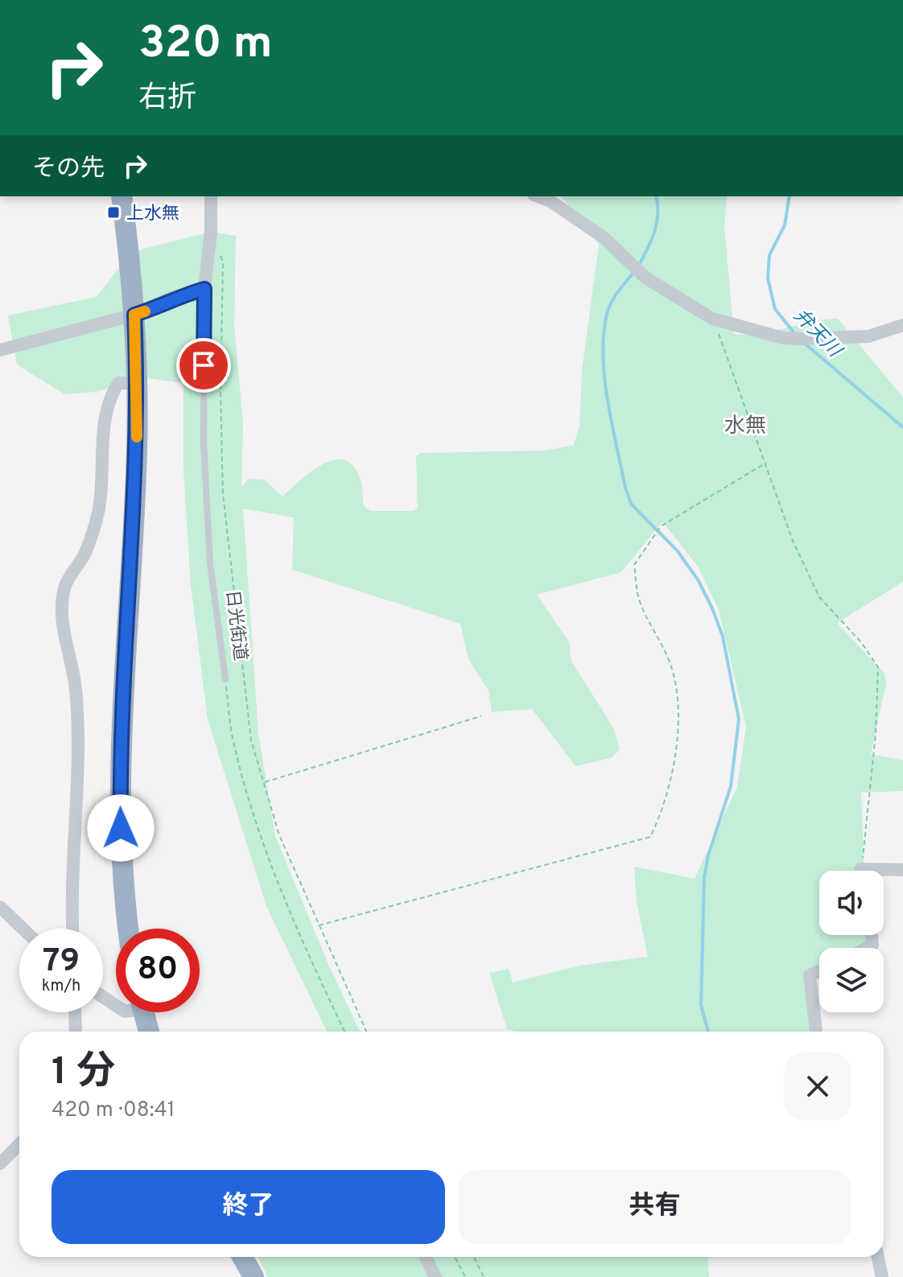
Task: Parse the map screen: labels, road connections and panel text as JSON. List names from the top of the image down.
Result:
{
  "streets": {
    "street": ["日光街道"]
  },
  "districts": ["水無"],
  "water": ["弁天川"],
  "places": {
    "transit": ["上水無"]
  },
  "page": {
    "turn": ["320 m", "右折"],
    "then": "その先",
    "speed": "79 km/h",
    "limit": "80",
    "heading": ["1 分", "420 m · 08:41"],
    "buttons": ["終了", "共有"]
  }
}
